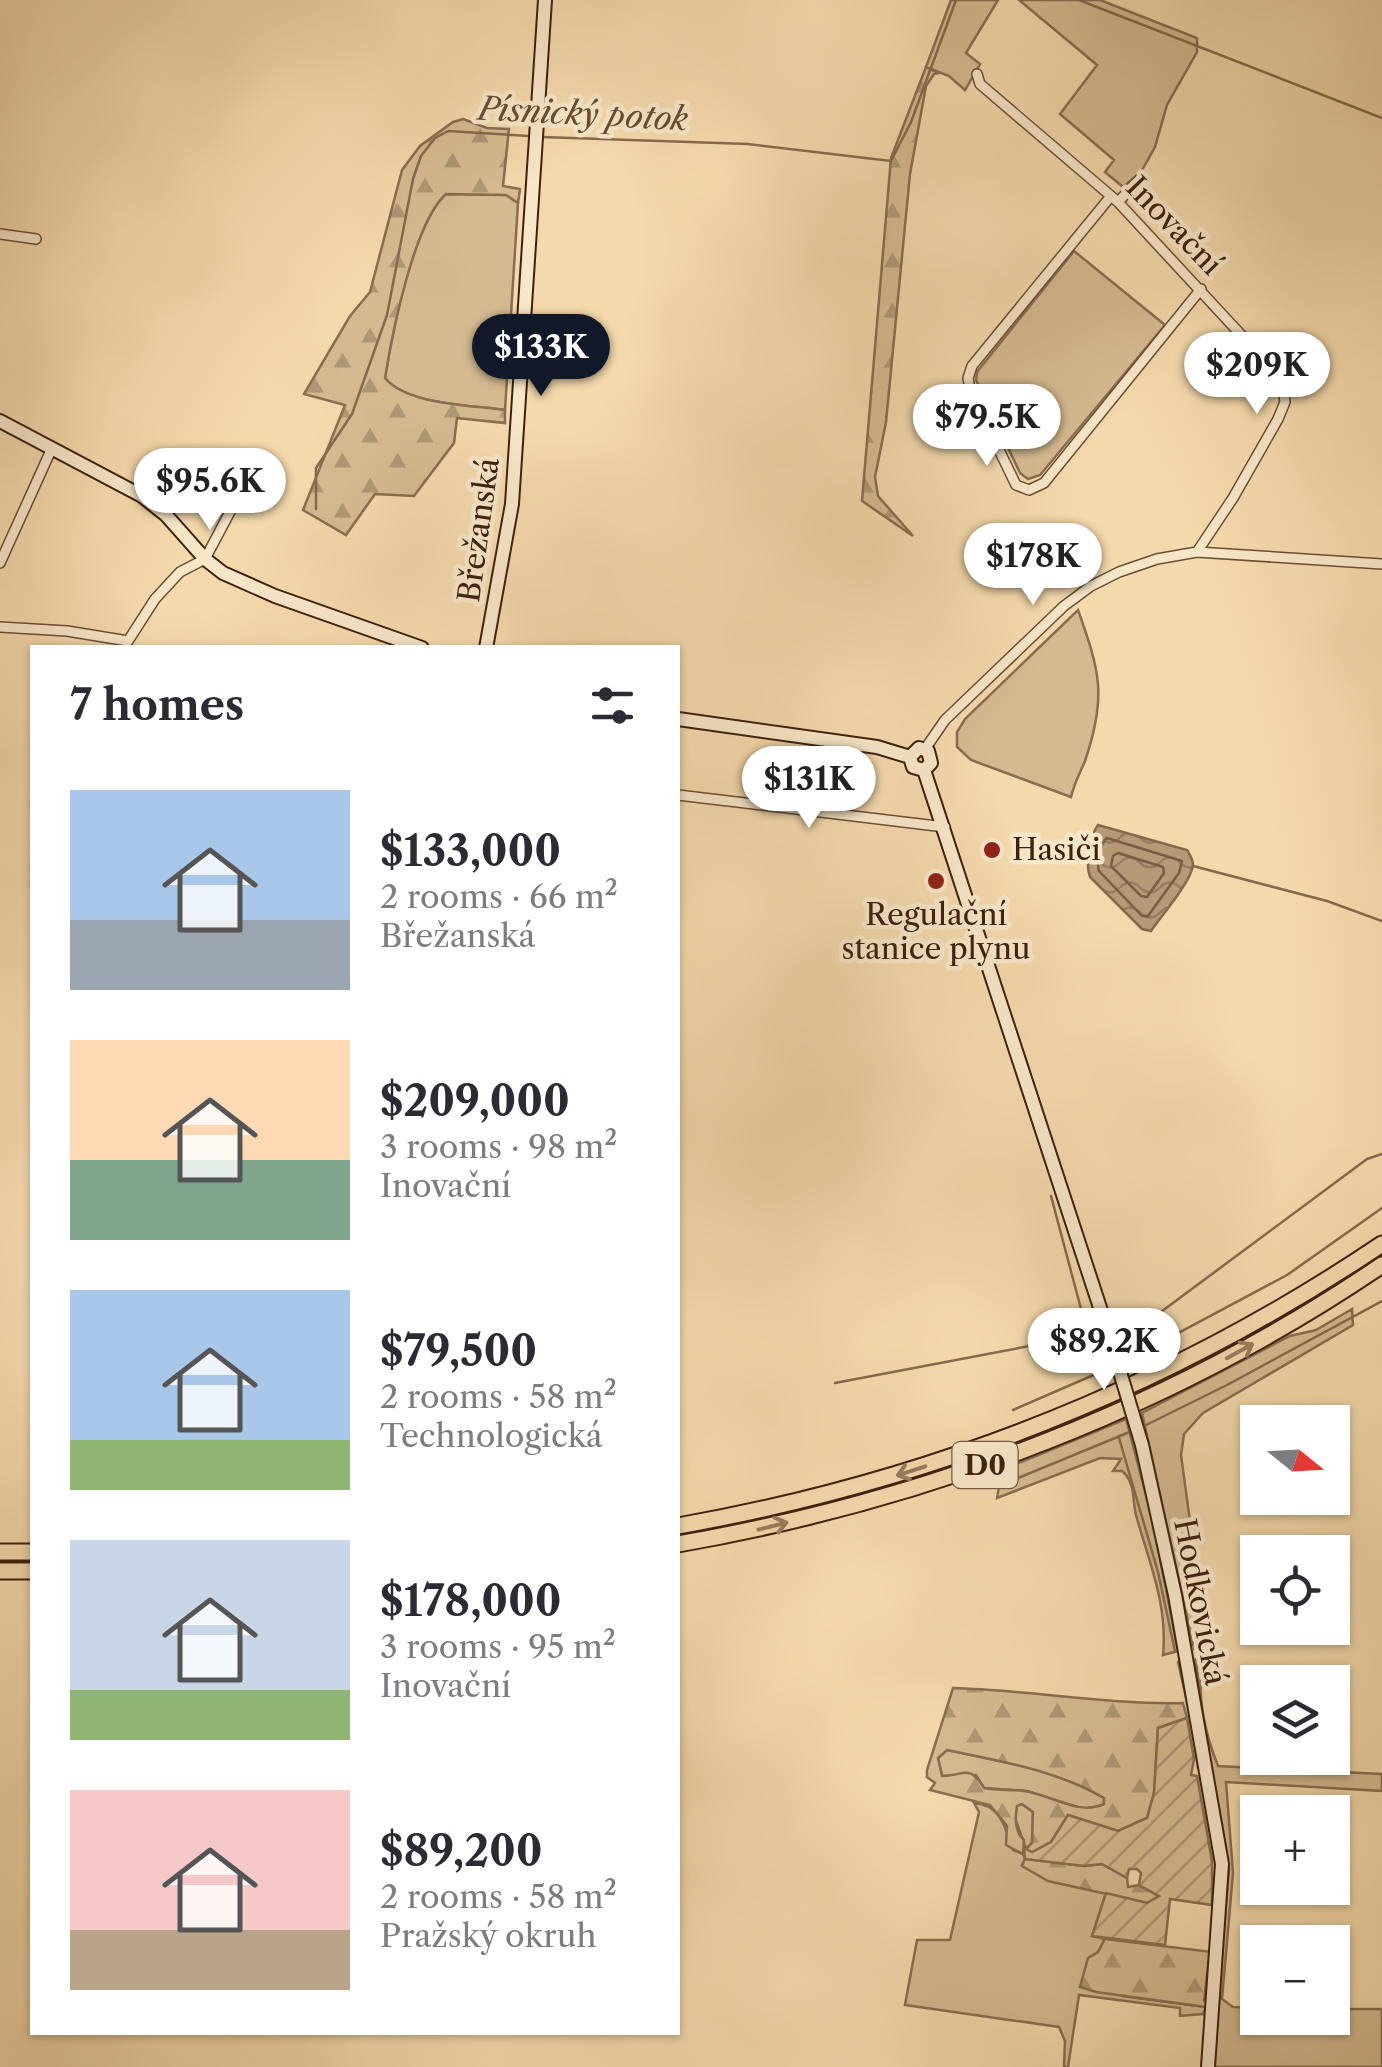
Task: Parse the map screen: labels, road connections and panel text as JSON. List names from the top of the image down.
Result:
{
  "streets": {
    "highway": ["D0"],
    "street": ["Inovační", "Břežanská", "Hodkovická"]
  },
  "water": ["Písnický potok"],
  "places": ["Hasiči", "Regulační stanice plynu"],
  "north": "right",
  "page": {
    "price": [
      "$133K",
      "$209K",
      "$79.5K",
      "$95.6K",
      "$178K",
      "$131K",
      "$89.2K"
    ],
    "heading": "7 homes",
    "list": [
      {
        "name": "$133,000",
        "note": "2 rooms · 66 m² · Břežanská"
      },
      {
        "name": "$209,000",
        "note": "3 rooms · 98 m² · Inovační"
      },
      {
        "name": "$79,500",
        "note": "2 rooms · 58 m² · Technologická"
      },
      {
        "name": "$178,000",
        "note": "3 rooms · 95 m² · Inovační"
      },
      {
        "name": "$89,200",
        "note": "2 rooms · 58 m² · Pražský okruh"
      }
    ],
    "map_buttons": ["+", "−"]
  }
}
